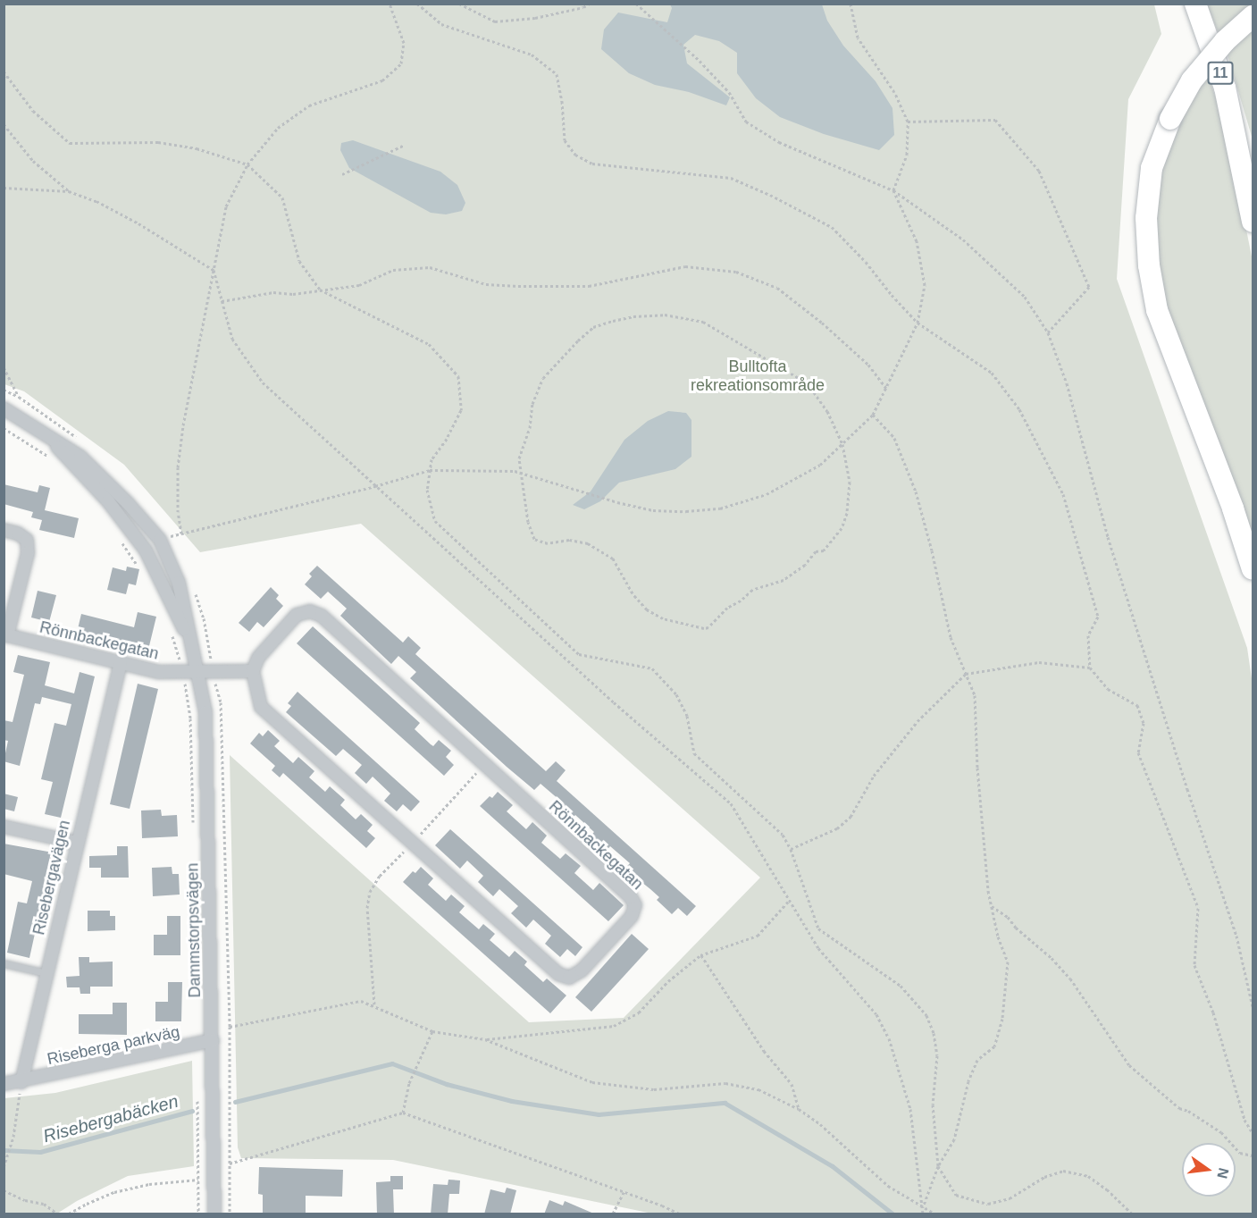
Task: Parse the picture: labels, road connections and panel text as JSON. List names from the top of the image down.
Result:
{
  "streets": {
    "highway": ["11"],
    "street": [
      "Rönnbackegatan",
      "Risebergavägen",
      "Dammstorpsvägen",
      "Riseberga parkväg"
    ]
  },
  "crossings": [
    ["Rönnbackegatan", "Risebergavägen"],
    ["Rönnbackegatan", "Dammstorpsvägen"],
    ["Risebergavägen", "Riseberga parkväg"],
    ["Dammstorpsvägen", "Riseberga parkväg"]
  ],
  "water": ["Risebergabäcken"],
  "parks": ["Bulltofta rekreationsområde"],
  "north": "right"
}
